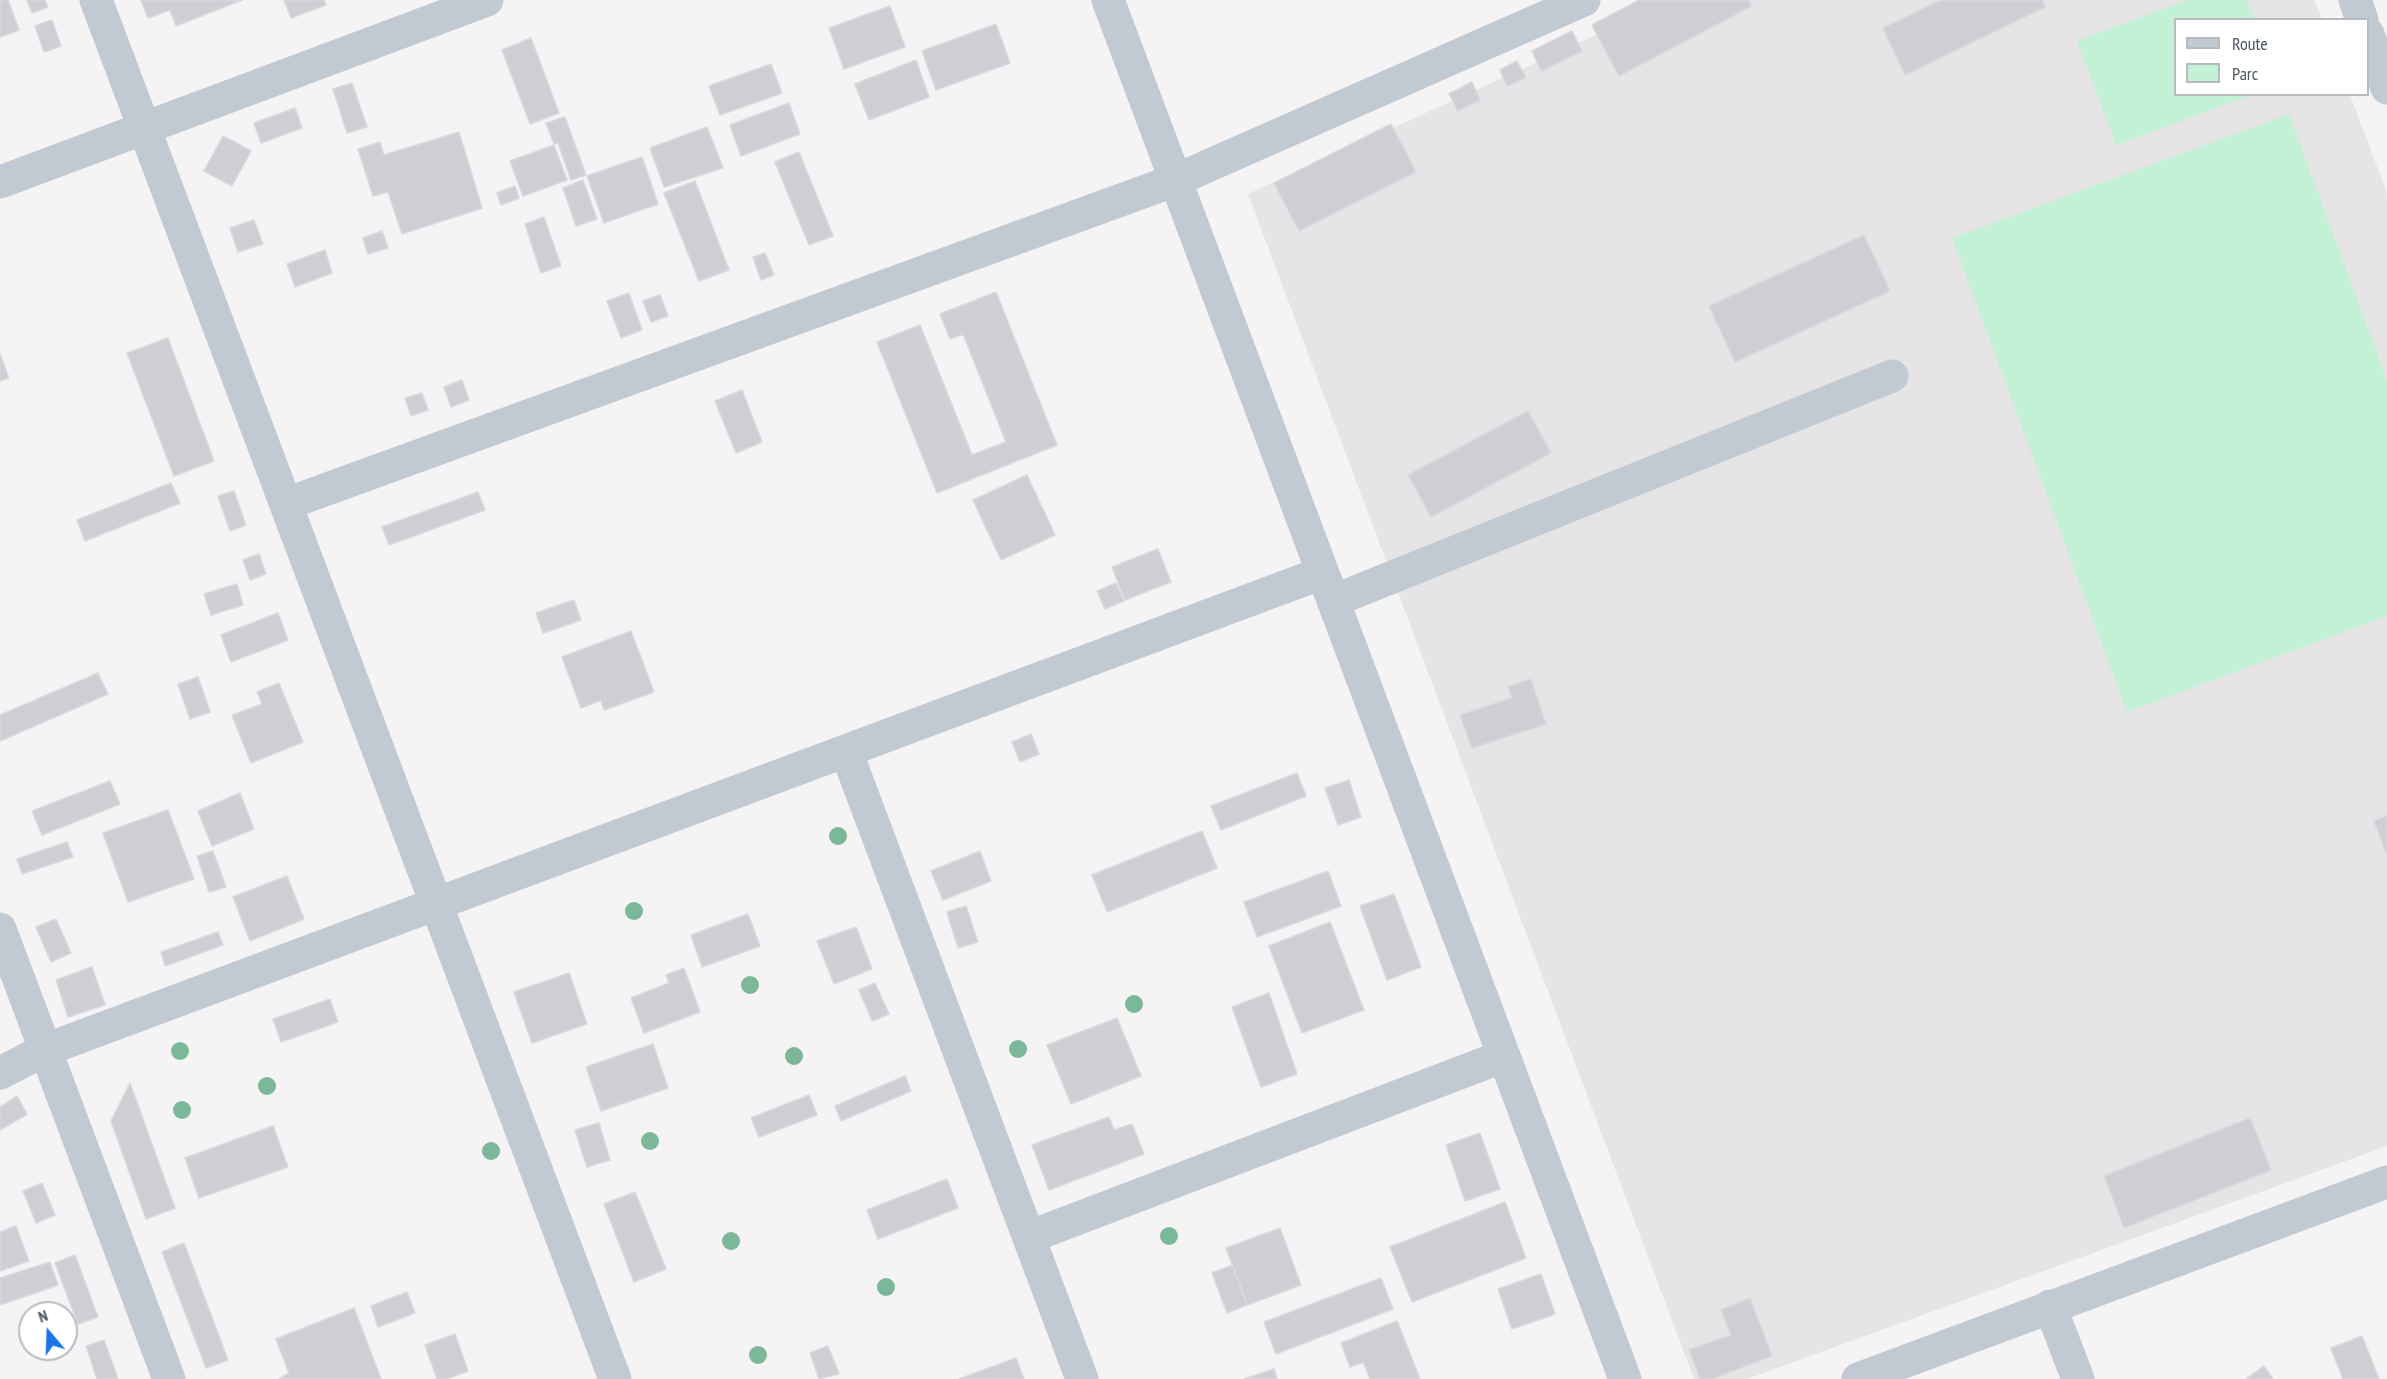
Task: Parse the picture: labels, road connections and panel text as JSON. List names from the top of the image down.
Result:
{
  "legend": ["Route", "Parc"],
  "north": "top"
}
